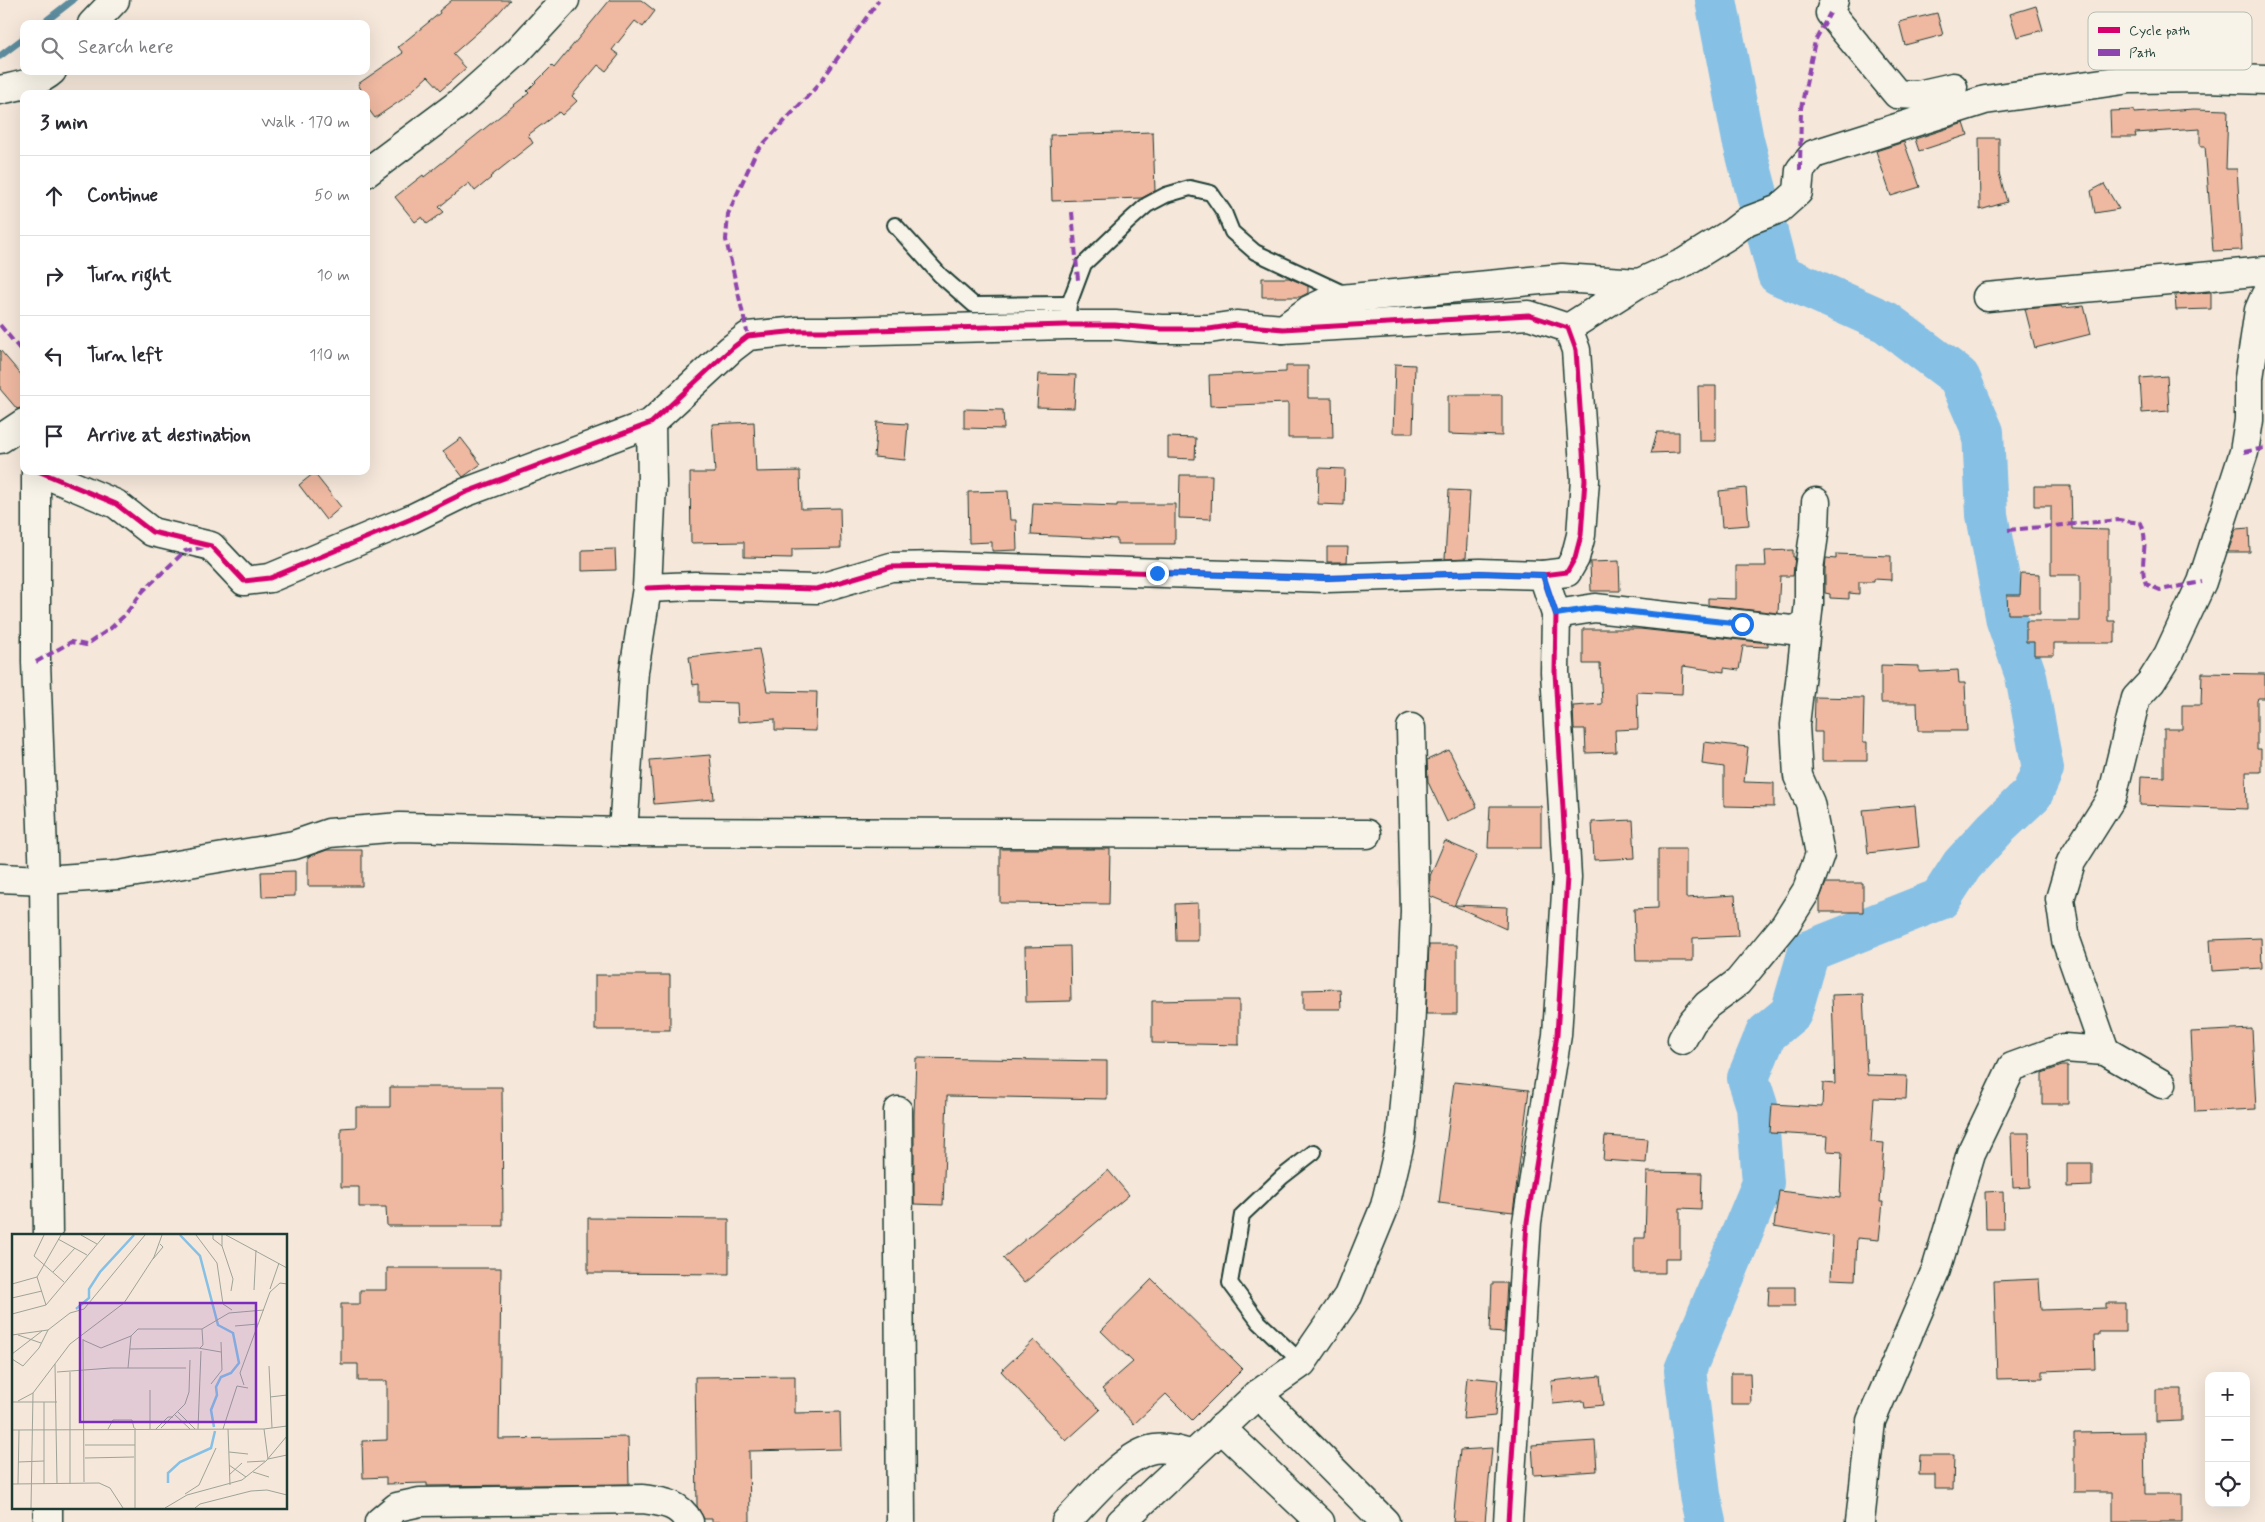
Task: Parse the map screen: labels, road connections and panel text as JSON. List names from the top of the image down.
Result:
{
  "legend": ["Cycle path", "Path"],
  "page": {
    "search": "Search here",
    "heading": ["3 min", "Walk · 170 m"],
    "list": [
      ["Continue", "50 m"],
      ["Turn right", "10 m"],
      ["Turn left", "110 m"],
      "Arrive at destination"
    ],
    "map_buttons": ["+", "−"]
  }
}
